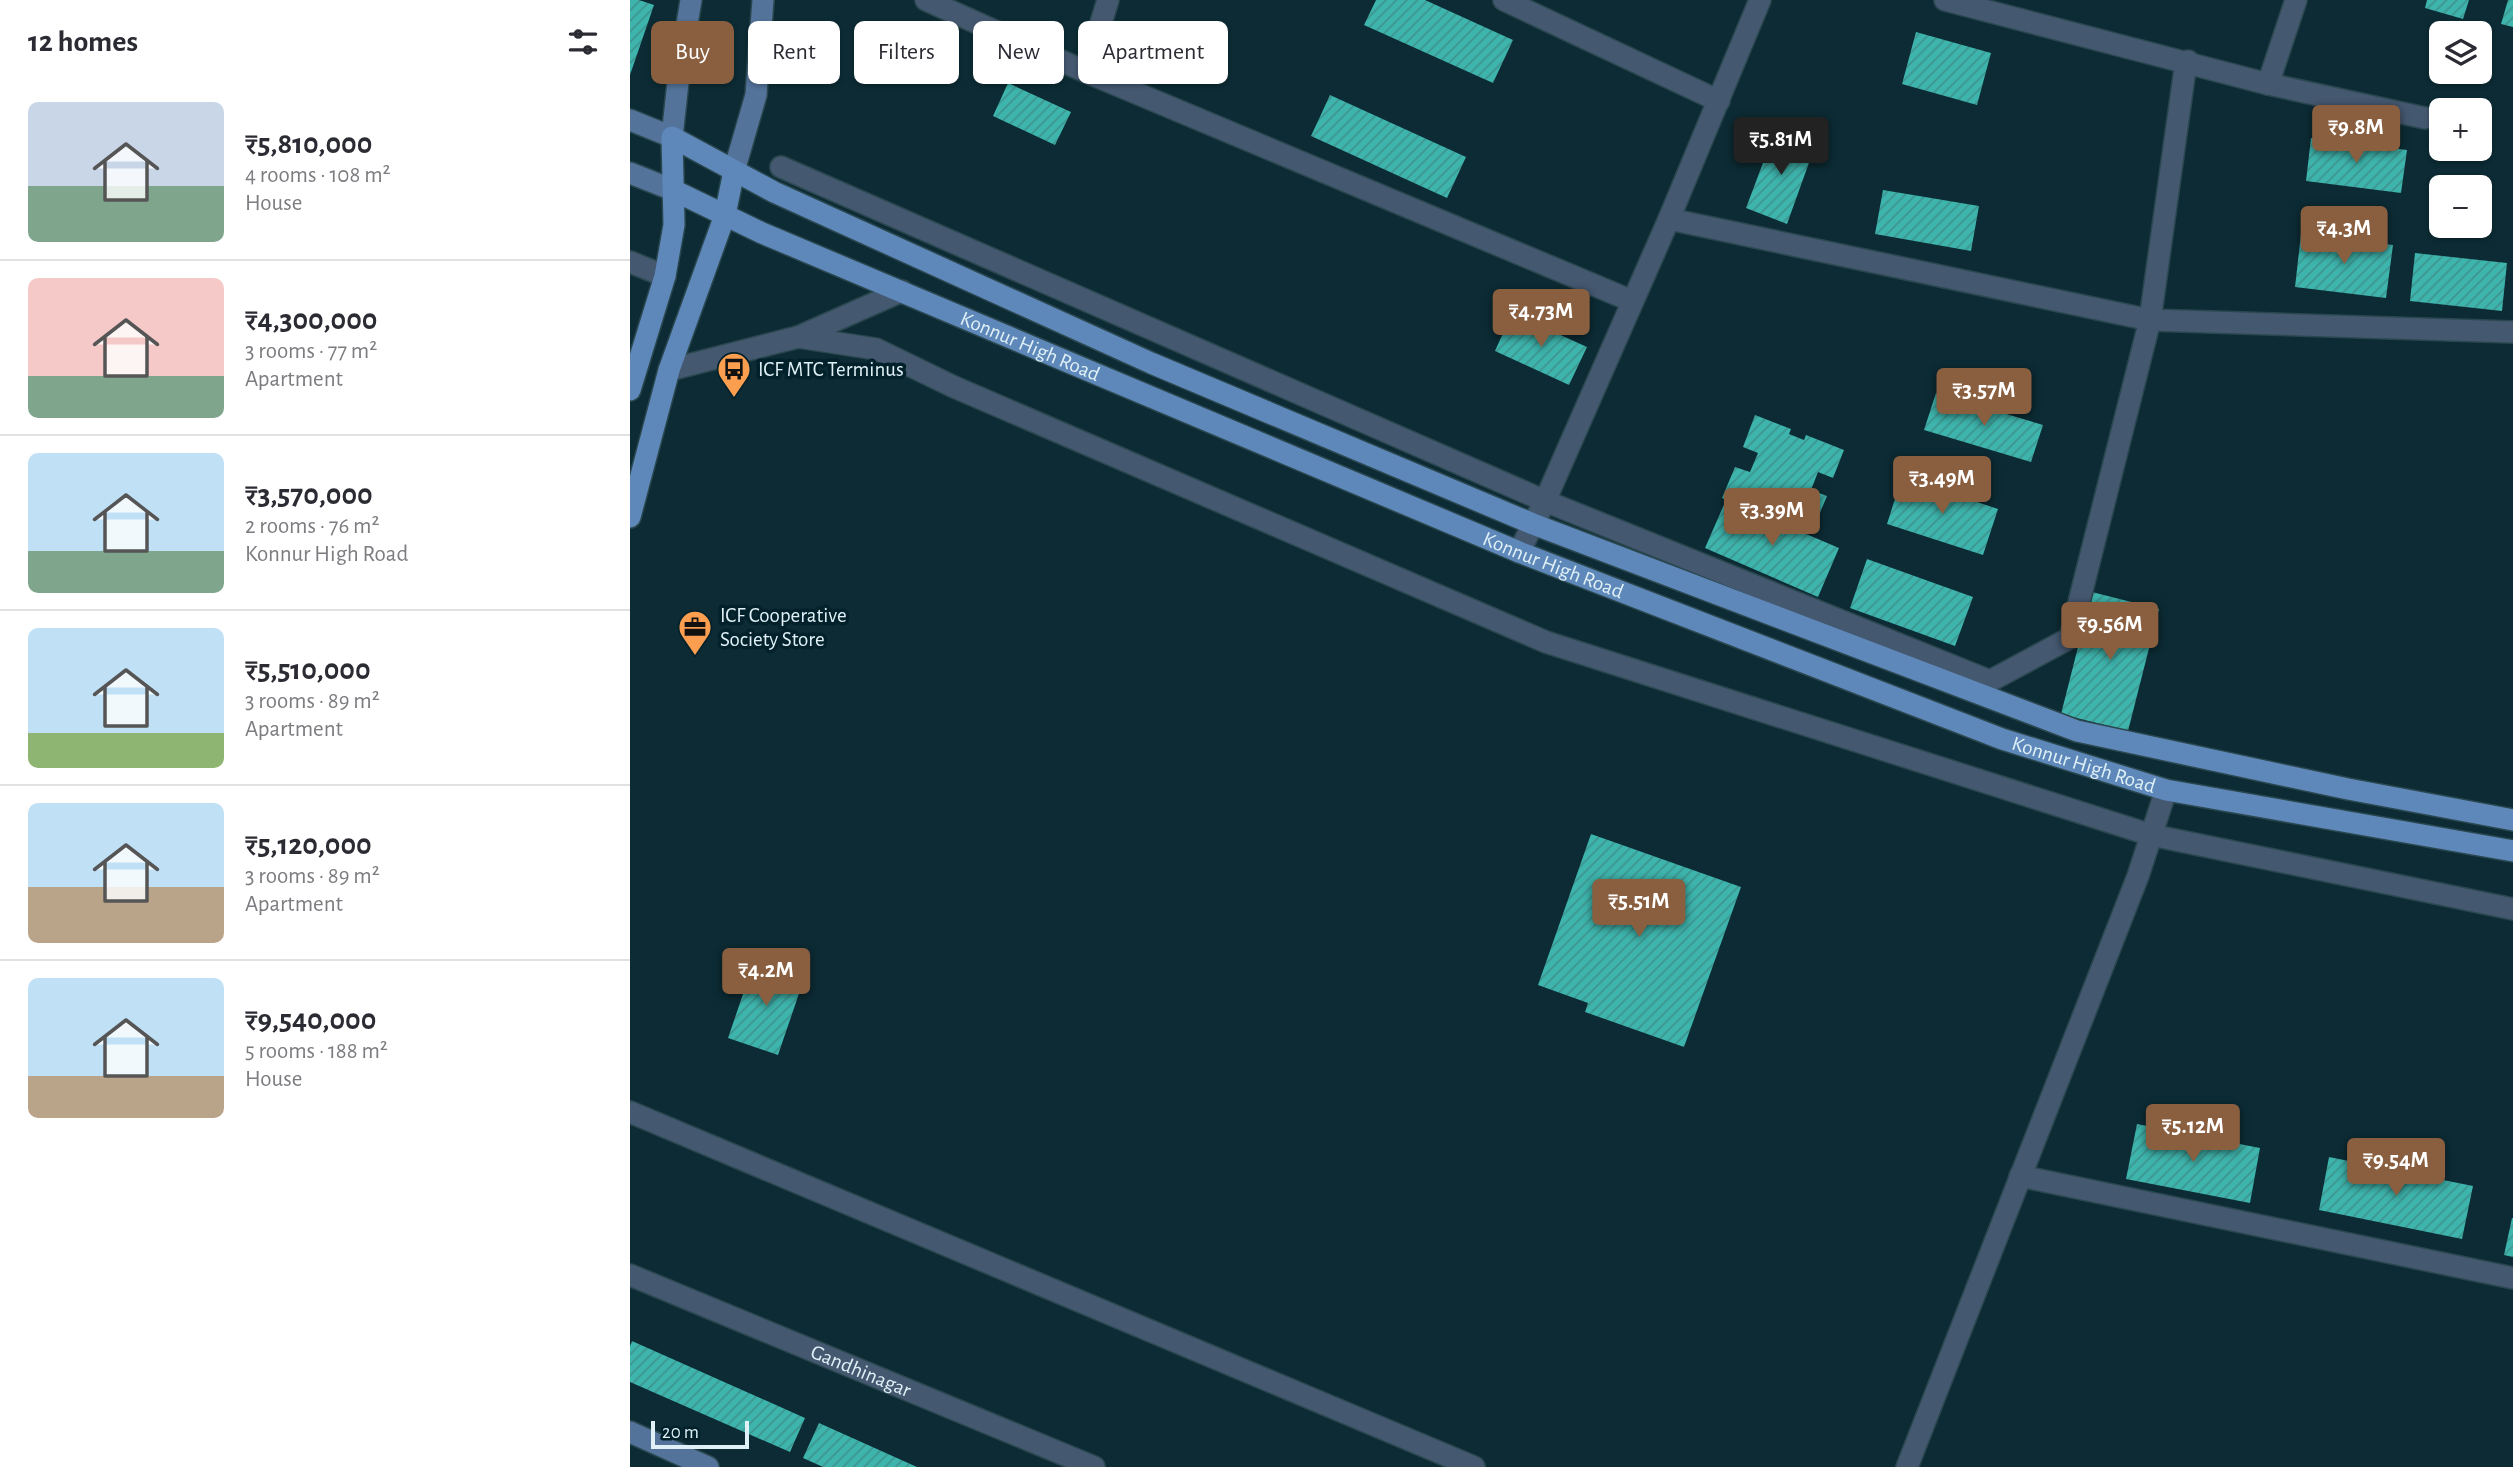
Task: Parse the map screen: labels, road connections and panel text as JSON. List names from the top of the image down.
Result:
{
  "streets": {
    "main road": ["Konnur High Road"],
    "street": ["Gandhinagar"]
  },
  "places": {
    "bus stop": ["ICF MTC Terminus"],
    "office": ["ICF Cooperative Society Store"]
  },
  "scale_bar": "20 m",
  "page": {
    "heading": "12 homes",
    "map_buttons": ["+", "−"],
    "chip": [
      "Buy",
      "Rent",
      "Filters",
      "New",
      "Apartment"
    ],
    "list": [
      {
        "name": "₹5,810,000",
        "note": "4 rooms · 108 m² · House"
      },
      {
        "name": "₹4,300,000",
        "note": "3 rooms · 77 m² · Apartment"
      },
      {
        "name": "₹3,570,000",
        "note": "2 rooms · 76 m² · Konnur High Road"
      },
      {
        "name": "₹5,510,000",
        "note": "3 rooms · 89 m² · Apartment"
      },
      {
        "name": "₹5,120,000",
        "note": "3 rooms · 89 m² · Apartment"
      },
      {
        "name": "₹9,540,000",
        "note": "5 rooms · 188 m² · House"
      }
    ],
    "price": [
      "₹9.8M",
      "₹5.81M",
      "₹4.3M",
      "₹4.73M",
      "₹3.57M",
      "₹3.49M",
      "₹3.39M",
      "₹9.56M",
      "₹5.51M",
      "₹4.2M",
      "₹5.12M",
      "₹9.54M"
    ],
    "scale": "20 m"
  }
}
